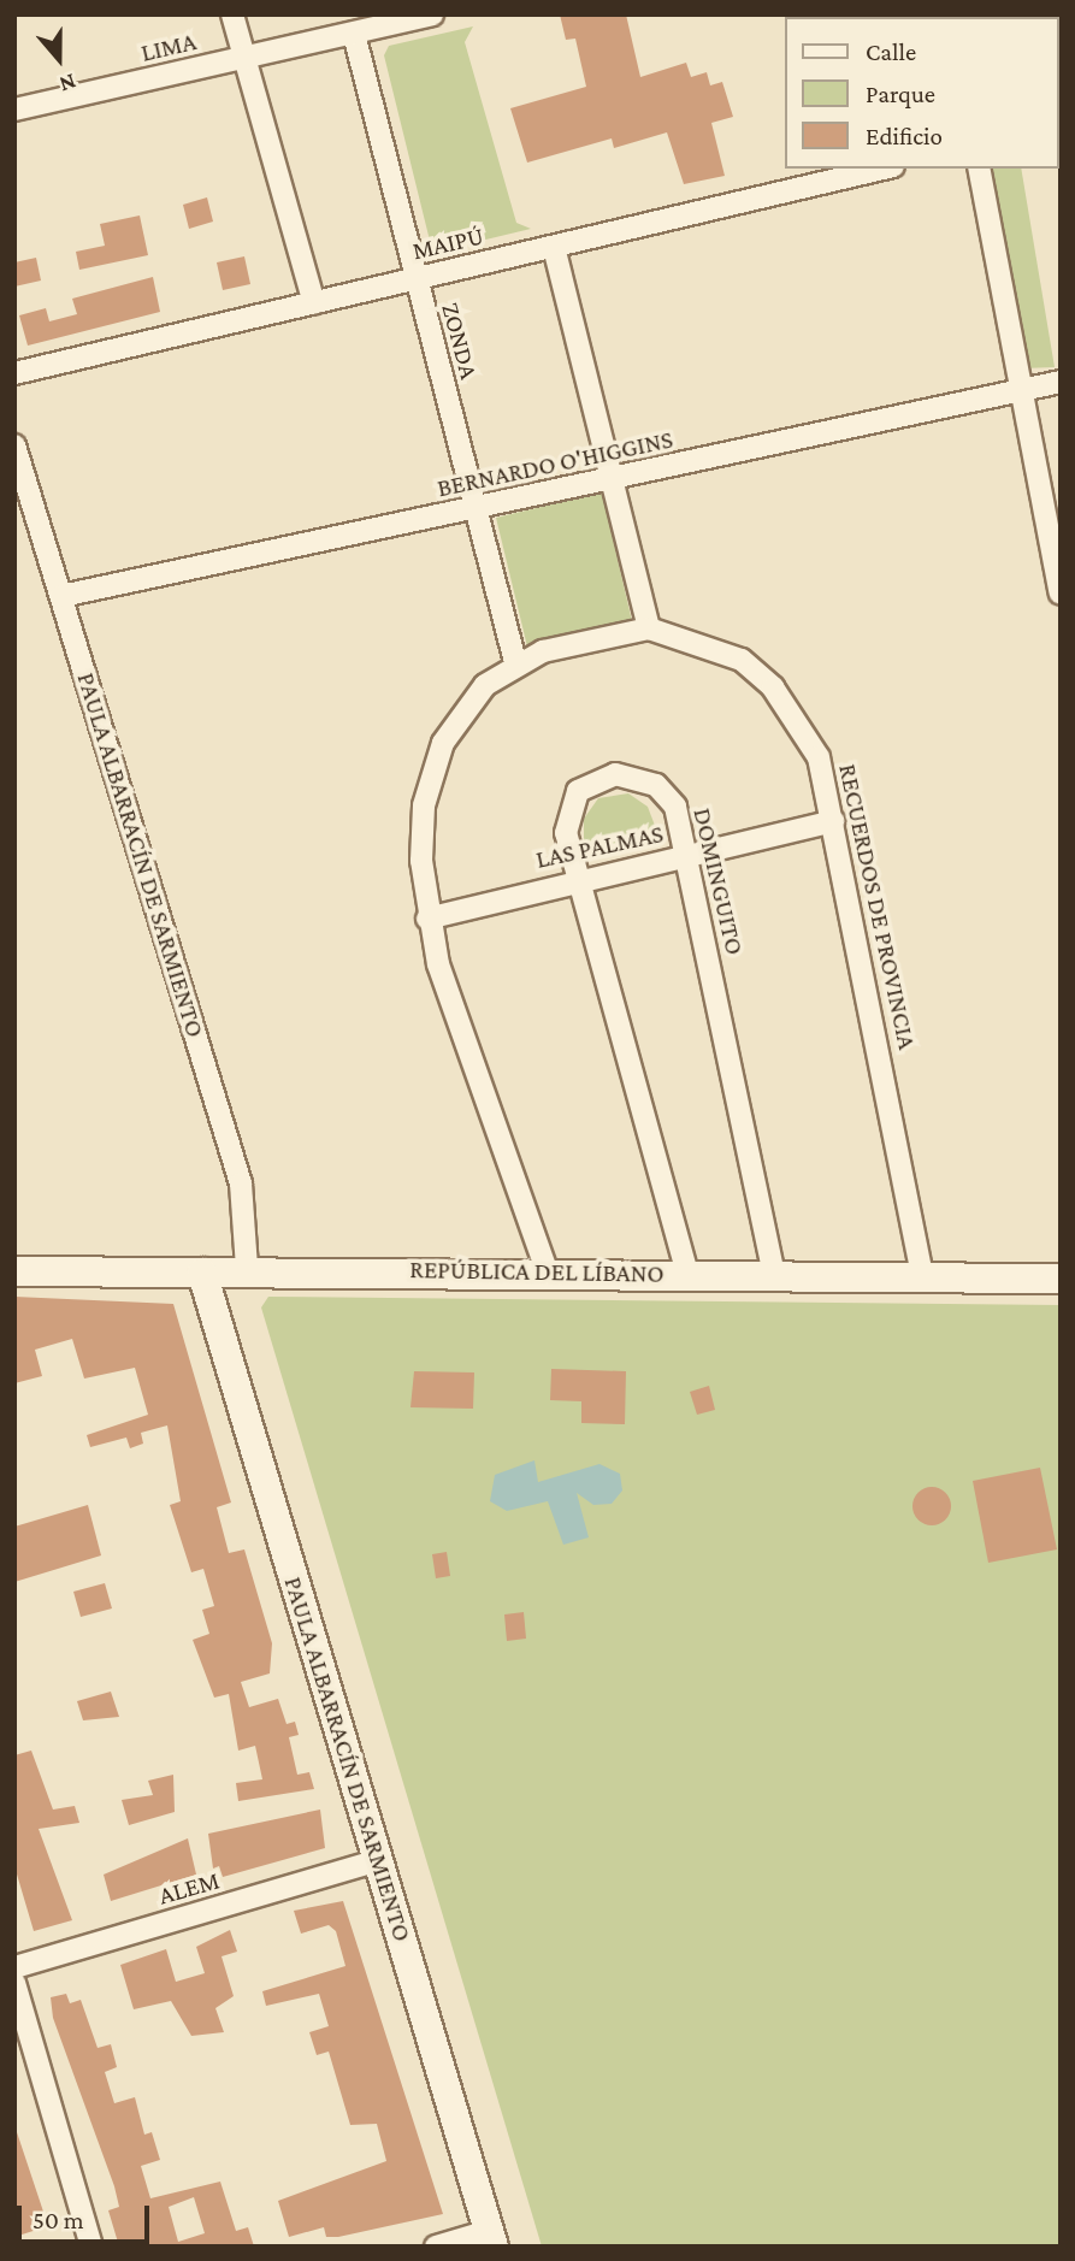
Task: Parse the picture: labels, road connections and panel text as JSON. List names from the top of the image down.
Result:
{
  "streets": {
    "main road": ["PAULA ALBARRACÍN DE SARMIENTO", "REPÚBLICA DEL LÍBANO"],
    "street": [
      "LIMA",
      "MAIPÚ",
      "ZONDA",
      "BERNARDO O'HIGGINS",
      "LAS PALMAS",
      "DOMINGUITO",
      "RECUERDOS DE PROVINCIA",
      "ALEM"
    ]
  },
  "crossings": [
    ["LIMA", "ZONDA"],
    ["MAIPÚ", "ZONDA"],
    ["ZONDA", "BERNARDO O'HIGGINS"],
    ["BERNARDO O'HIGGINS", "PAULA ALBARRACÍN DE SARMIENTO"],
    ["LAS PALMAS", "DOMINGUITO"],
    ["LAS PALMAS", "RECUERDOS DE PROVINCIA"],
    ["PAULA ALBARRACÍN DE SARMIENTO", "REPÚBLICA DEL LÍBANO"],
    ["PAULA ALBARRACÍN DE SARMIENTO", "ALEM"],
    ["DOMINGUITO", "REPÚBLICA DEL LÍBANO"],
    ["RECUERDOS DE PROVINCIA", "REPÚBLICA DEL LÍBANO"]
  ],
  "legend": ["Calle", "Parque", "Edificio"],
  "scale_bar": "50 m",
  "north": "bottom"
}
